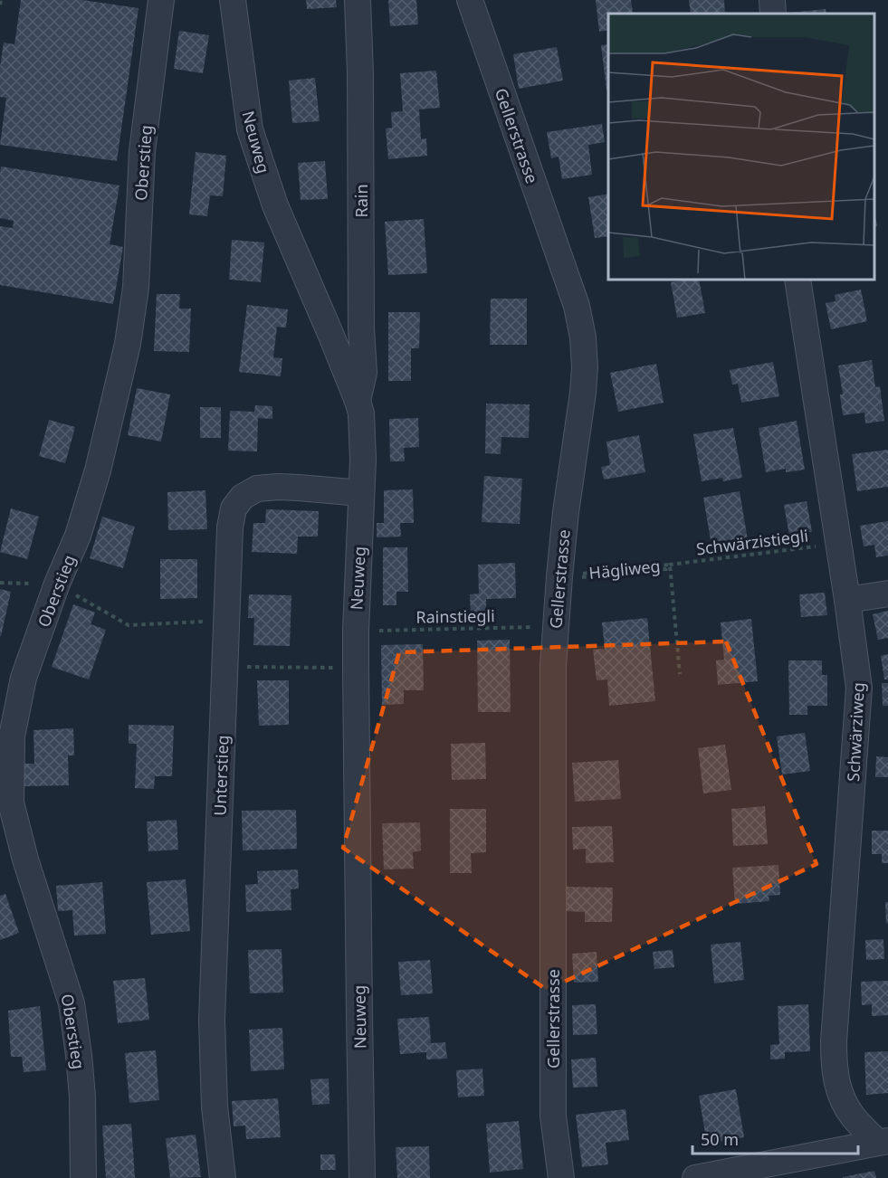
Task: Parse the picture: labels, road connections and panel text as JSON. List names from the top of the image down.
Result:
{
  "streets": {
    "street": [
      "Gellerstrasse",
      "Neuweg",
      "Oberstieg",
      "Rain",
      "Schwärziweg",
      "Unterstieg"
    ],
    "path": ["Schwärzistiegli", "Hägliweg", "Rainstiegli"]
  },
  "crossings": [
    ["Gellerstrasse", "Rainstiegli"],
    ["Neuweg", "Rain"],
    ["Neuweg", "Rainstiegli"],
    ["Neuweg", "Unterstieg"],
    ["Schwärzistiegli", "Hägliweg"],
    ["Schwärzistiegli", "Schwärziweg"]
  ],
  "scale_bar": "50 m"
}
